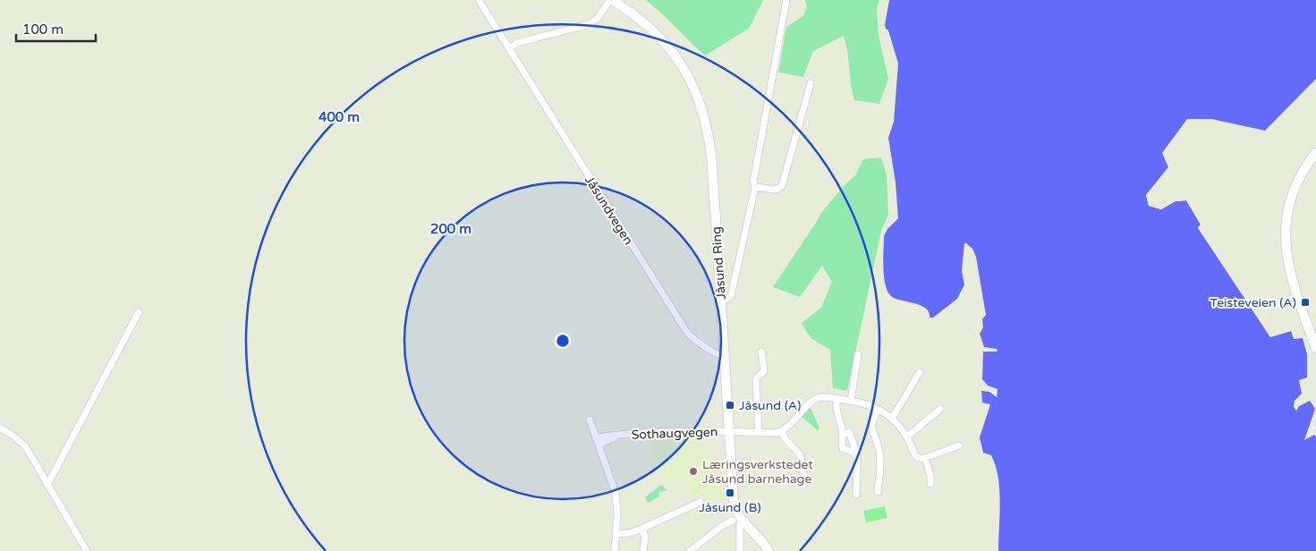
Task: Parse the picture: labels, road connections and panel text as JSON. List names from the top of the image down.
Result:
{
  "streets": {
    "main road": ["Jåsund Ring"],
    "street": ["Jåsundvegen", "Sothaugvegen"]
  },
  "crossings": [
    ["Jåsundvegen", "Jåsund Ring"],
    ["Jåsund Ring", "Sothaugvegen"]
  ],
  "places": {
    "transit": ["Teisteveien (A)", "Jåsund (A)", "Jåsund (B)"],
    "other": ["Læringsverkstedet Jåsund barnehage"]
  },
  "scale_bar": "100 m",
  "rings": ["400 m", "200 m"]
}
